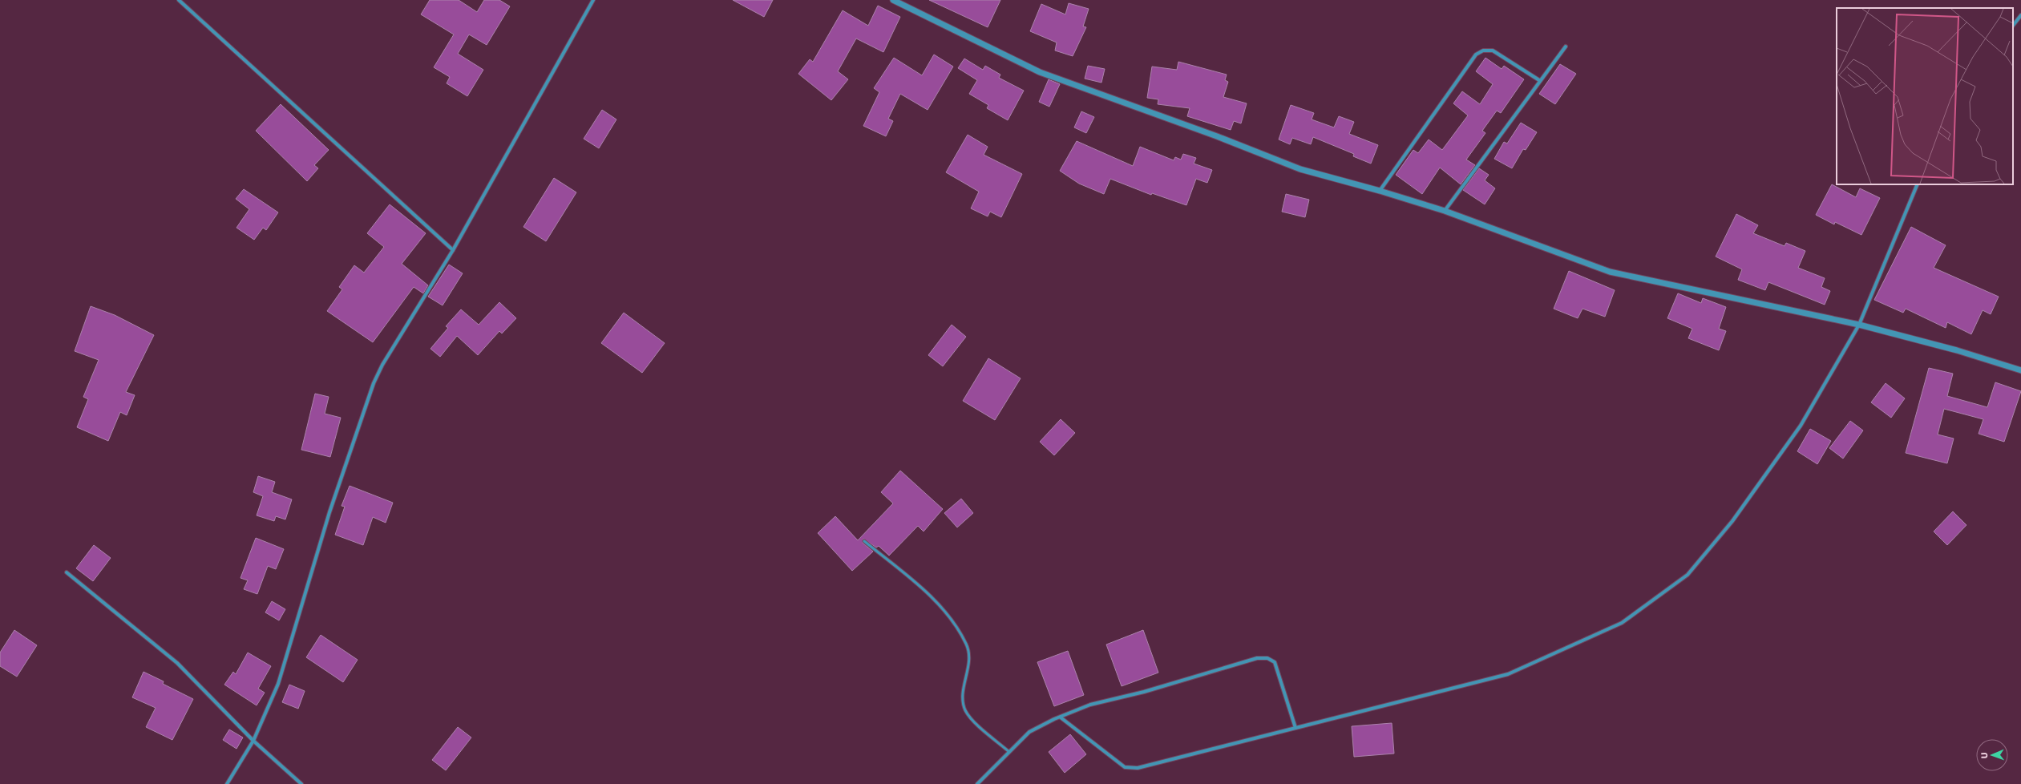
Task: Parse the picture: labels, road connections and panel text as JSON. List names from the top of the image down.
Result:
{
  "north": "left"
}
